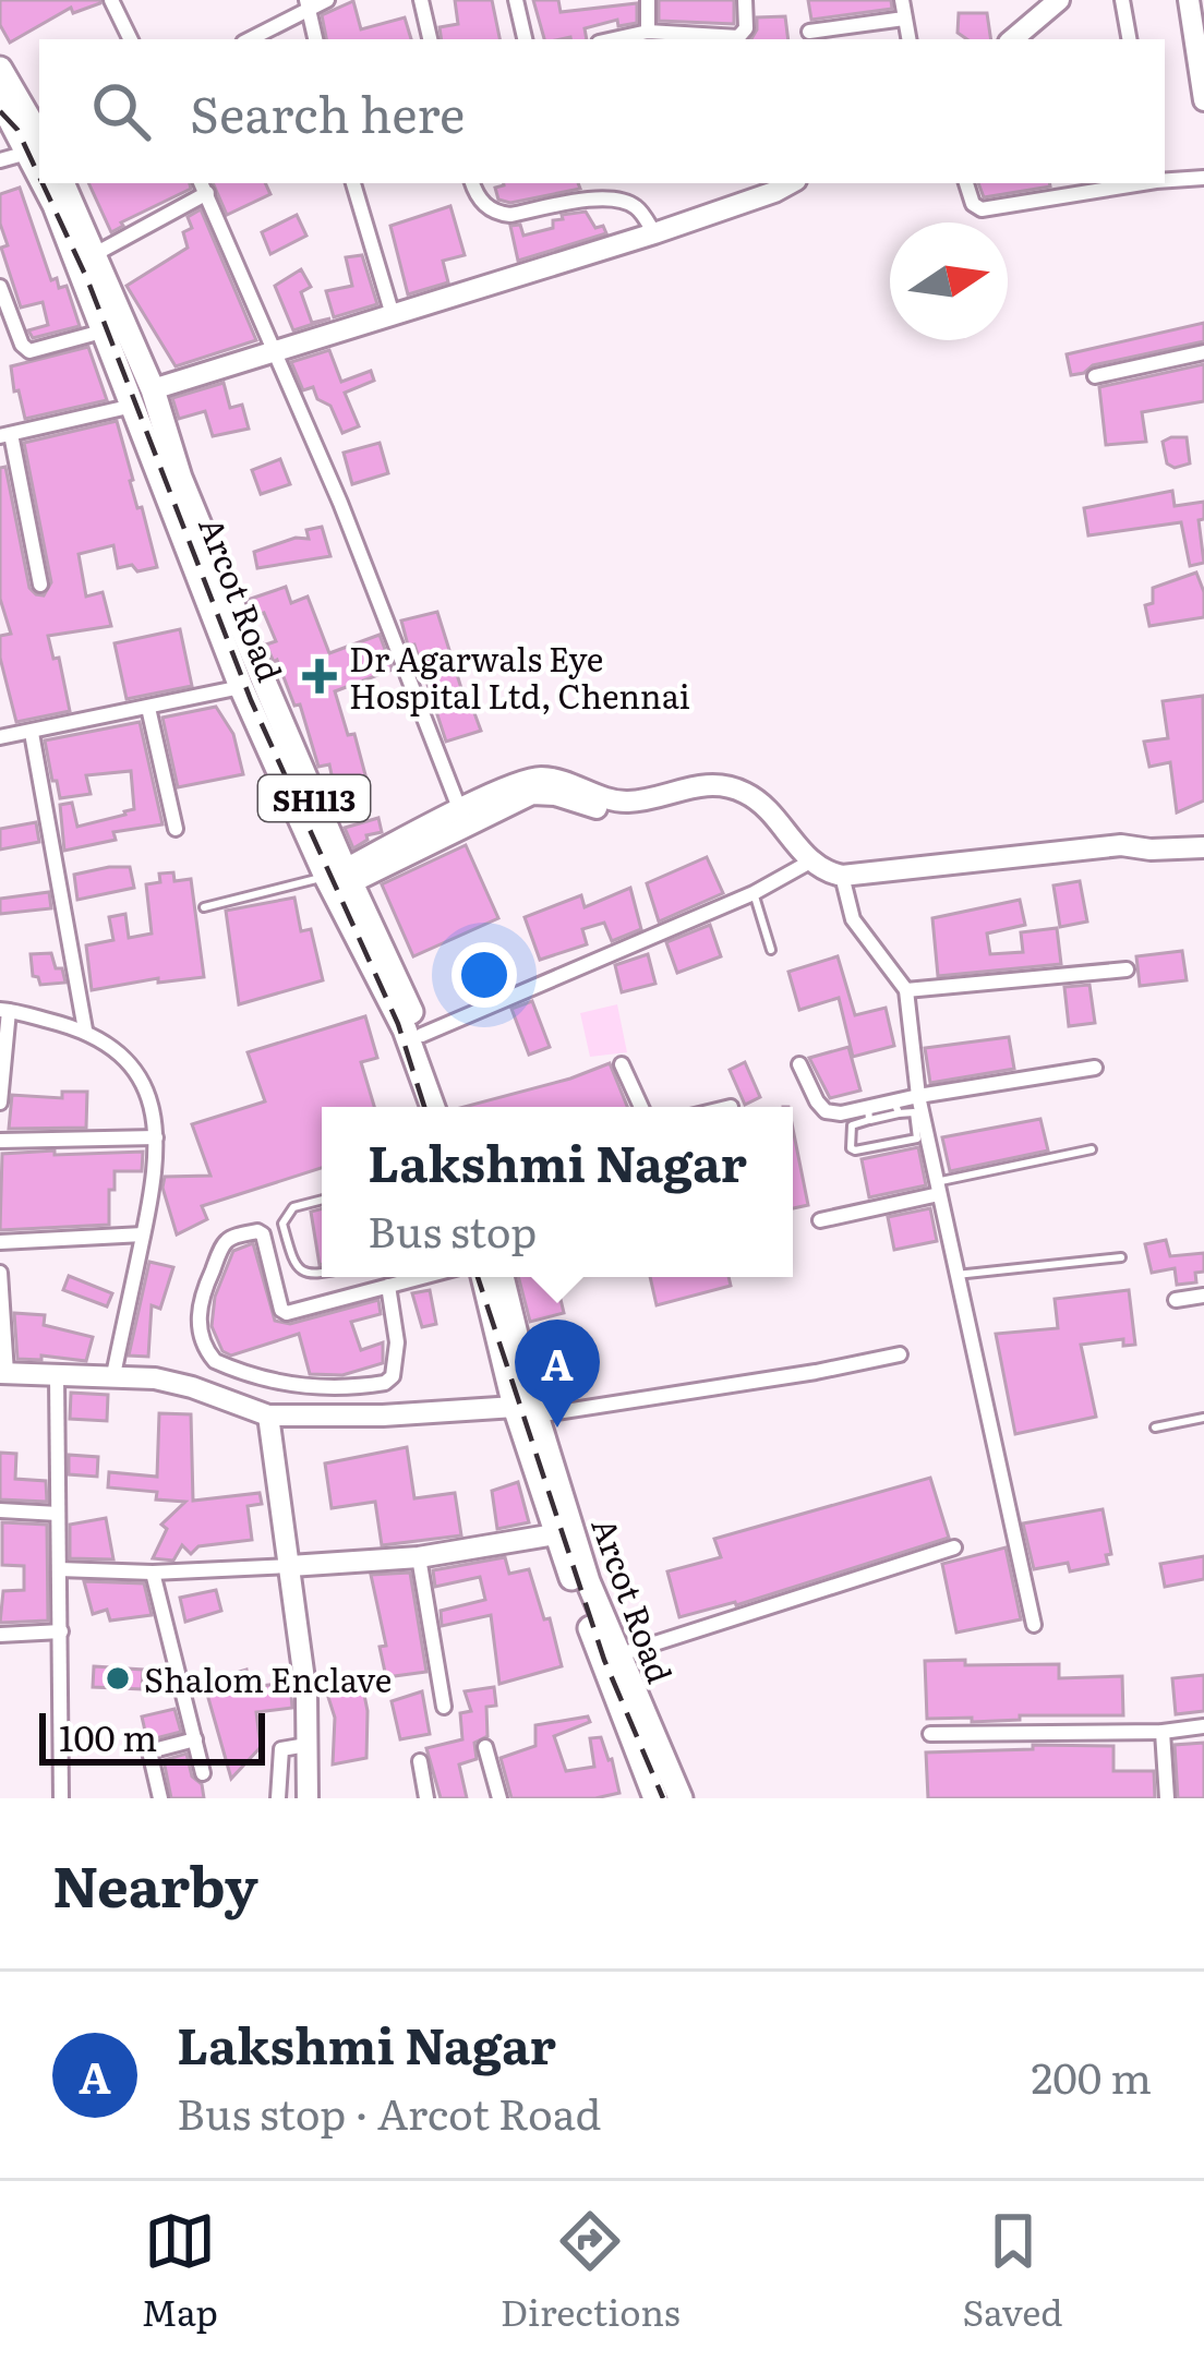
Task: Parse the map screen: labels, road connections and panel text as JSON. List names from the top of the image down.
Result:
{
  "streets": {
    "main road": ["Arcot Road", "SH113"]
  },
  "places": {
    "health": ["Dr Agarwals Eye Hospital Ltd, Chennai"],
    "other": ["Shalom Enclave"]
  },
  "scale_bar": "100 m",
  "north": "right",
  "page": {
    "search": "Search here",
    "popup": ["Lakshmi Nagar", "Bus stop"],
    "pins": "A",
    "scale": "100 m",
    "heading": "Nearby",
    "list": [
      {
        "mark": "A",
        "name": "Lakshmi Nagar",
        "note": "Bus stop · Arcot Road",
        "value": "200 m"
      }
    ],
    "nav": ["Map", "Directions", "Saved"]
  }
}
